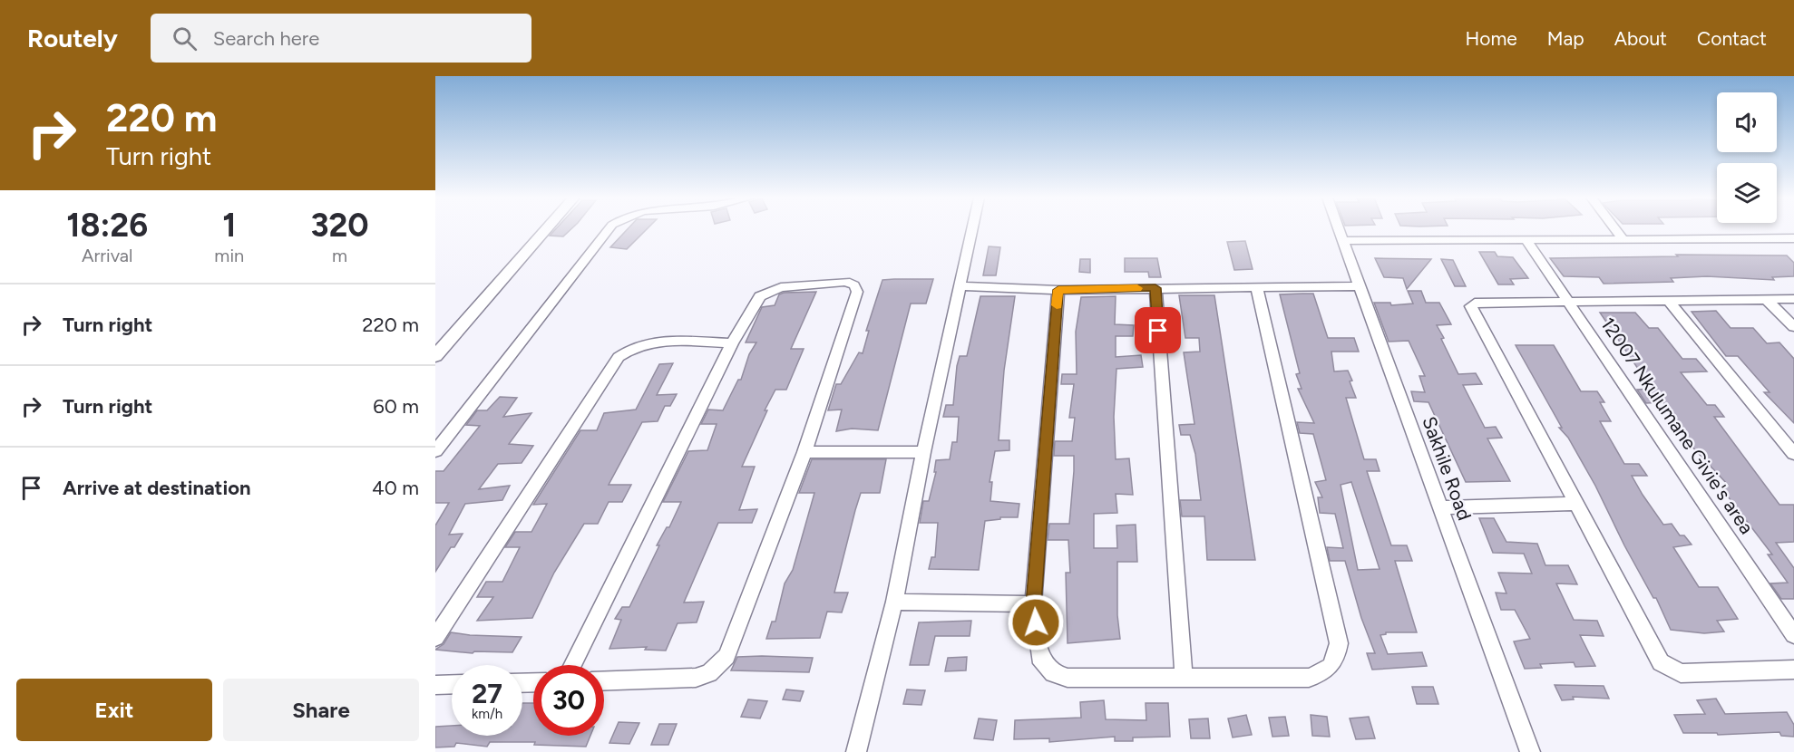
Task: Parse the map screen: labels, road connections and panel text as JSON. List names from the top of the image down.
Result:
{
  "streets": {
    "street": ["12007 Nkulumane Givie's area", "Sakhile Road"]
  },
  "page": {
    "header": "Routely",
    "search": "Search here",
    "nav": [
      "Home",
      "Map",
      "About",
      "Contact"
    ],
    "turn": ["220 m", "Turn right"],
    "eta": [
      "18:26",
      "Arrival",
      "1",
      "min",
      "320",
      "m"
    ],
    "list": [
      {
        "name": "Turn right",
        "value": "220 m"
      },
      {
        "name": "Turn right",
        "value": "60 m"
      },
      {
        "name": "Arrive at destination",
        "value": "40 m"
      }
    ],
    "speed": "27 km/h",
    "limit": "30",
    "buttons": ["Exit", "Share"]
  }
}
